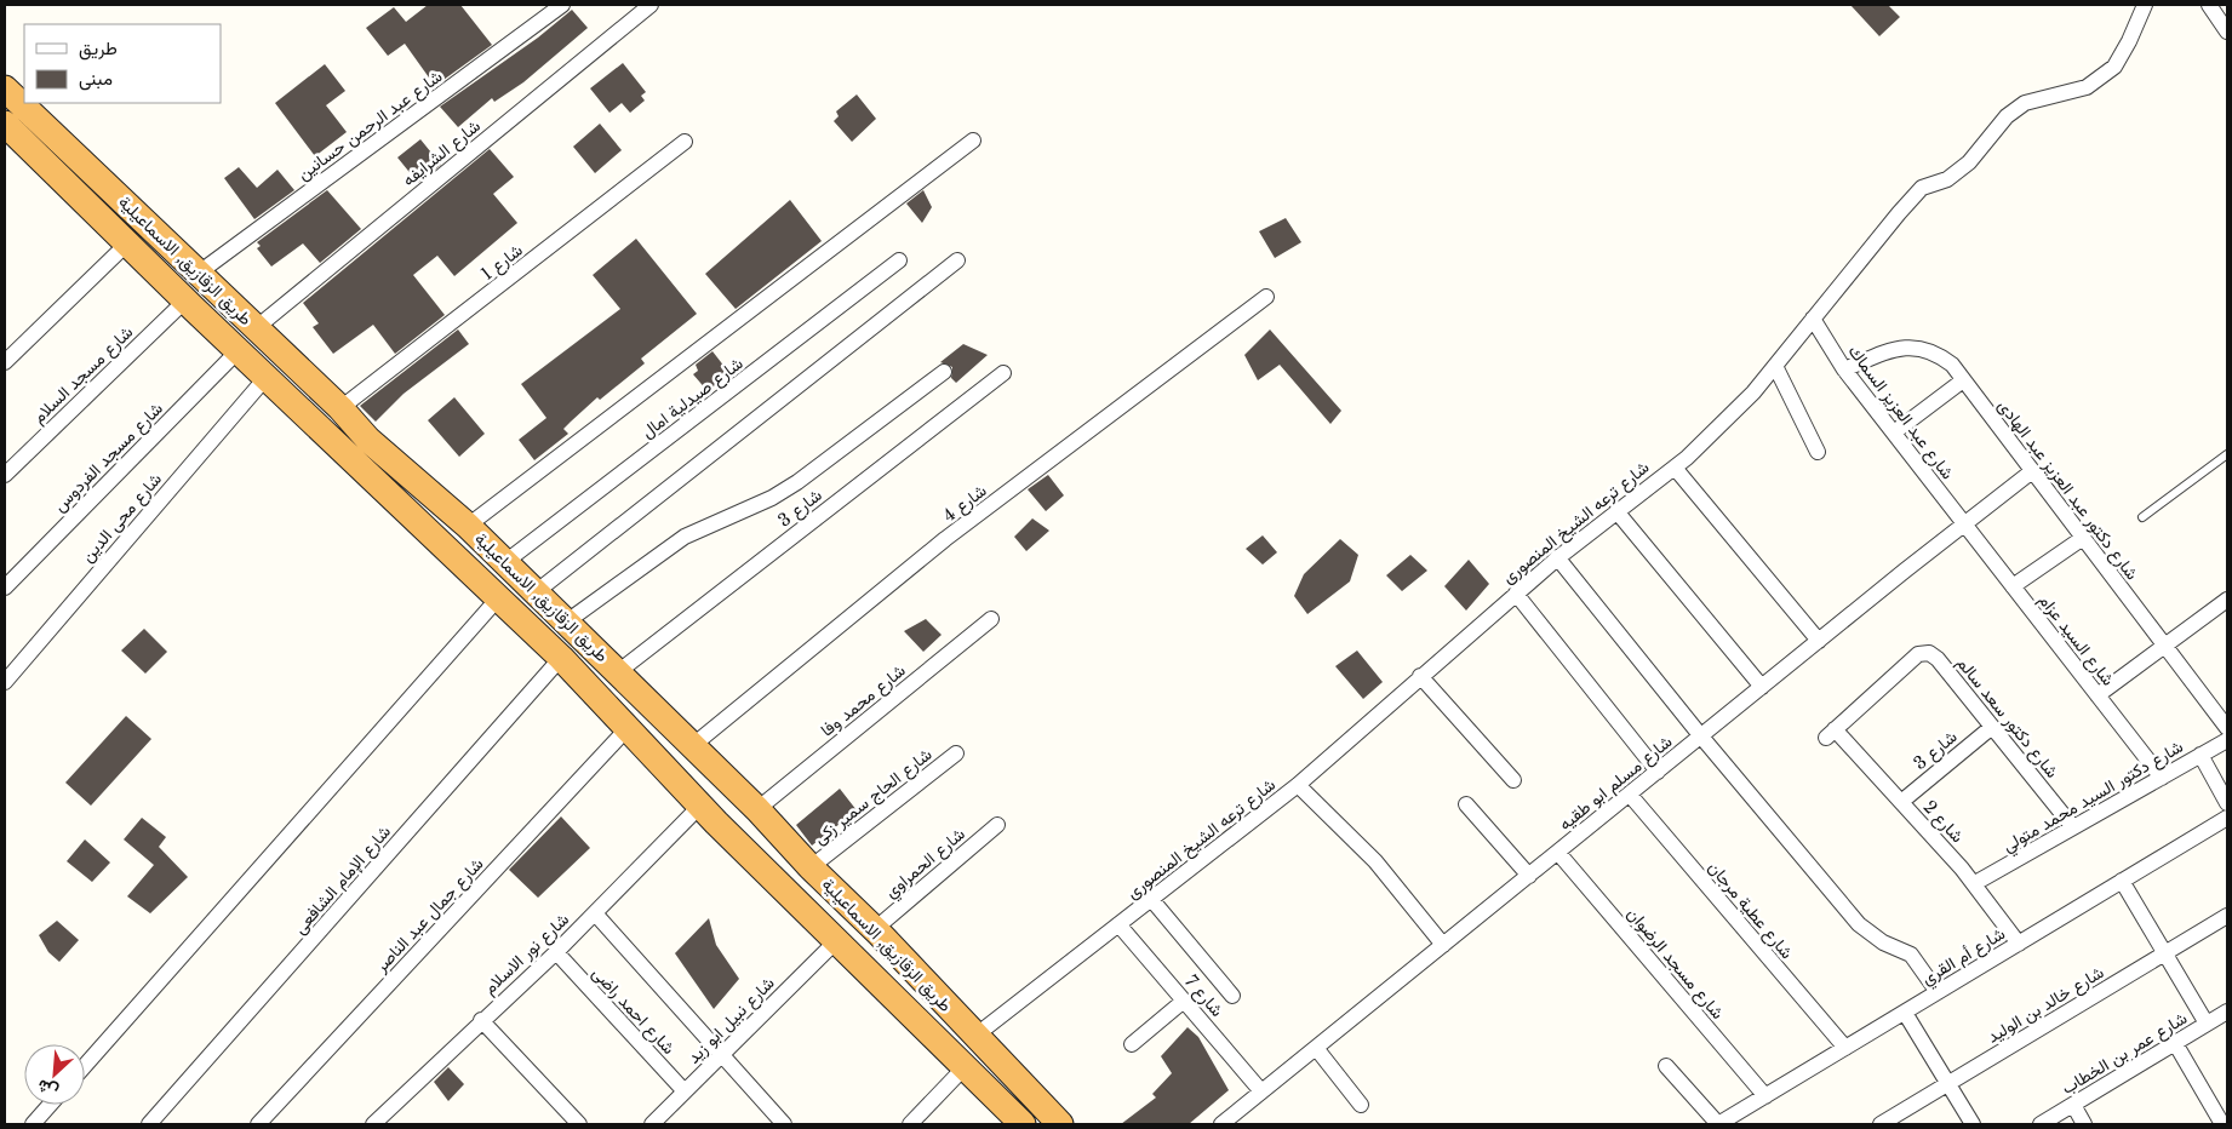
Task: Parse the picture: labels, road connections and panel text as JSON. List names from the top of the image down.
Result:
{
  "streets": {
    "highway": ["طريق الزقازيق, الاسماعيلية"],
    "street": [
      "شارع عبد الرحمن حسانين",
      "شارع الشرايفه",
      "شارع 1",
      "شارع مسجد السلام",
      "شارع صيدلية امال",
      "شارع عبد العزيز السماك",
      "شارع مسجد الفردوس",
      "شارع دكتور عبد العزيز عبد الهادى",
      "شارع 4",
      "شارع 3",
      "شارع محى الدين",
      "شارع ترعه الشيخ المنصورى",
      "شارع السيد عزام",
      "شارع محمد وفا",
      "شارع دكتور سعد سالم",
      "شارع مسلم ابو طقيه",
      "شارع الحاج سمير زكى",
      "شارع دكتور السيد محمد متولي",
      "شارع 2",
      "شارع الحمراوي",
      "شارع الإمام الشافعى",
      "شارع عطية مرجان",
      "شارع جمال عبد الناصر",
      "شارع نور الاسلام",
      "شارع أم القري",
      "شارع مسجد الرضوان",
      "شارع 7",
      "شارع خالد بن الوليد",
      "شارع احمد راضى",
      "شارع نبيل ابو زيد",
      "شارع عمر بن الخطاب"
    ]
  },
  "crossings": [
    ["شارع عبد الرحمن حسانين", "طريق الزقازيق, الاسماعيلية"],
    ["شارع الشرايفه", "طريق الزقازيق, الاسماعيلية"],
    ["طريق الزقازيق, الاسماعيلية", "شارع 1"],
    ["طريق الزقازيق, الاسماعيلية", "شارع مسجد السلام"],
    ["طريق الزقازيق, الاسماعيلية", "شارع صيدلية امال"],
    ["طريق الزقازيق, الاسماعيلية", "شارع مسجد الفردوس"],
    ["طريق الزقازيق, الاسماعيلية", "شارع 4"],
    ["طريق الزقازيق, الاسماعيلية", "شارع 3"],
    ["طريق الزقازيق, الاسماعيلية", "شارع محى الدين"],
    ["طريق الزقازيق, الاسماعيلية", "شارع ترعه الشيخ المنصورى"],
    ["طريق الزقازيق, الاسماعيلية", "شارع محمد وفا"],
    ["طريق الزقازيق, الاسماعيلية", "شارع الحاج سمير زكى"],
    ["طريق الزقازيق, الاسماعيلية", "شارع الحمراوي"],
    ["طريق الزقازيق, الاسماعيلية", "شارع الإمام الشافعى"],
    ["طريق الزقازيق, الاسماعيلية", "شارع جمال عبد الناصر"],
    ["طريق الزقازيق, الاسماعيلية", "شارع نور الاسلام"],
    ["طريق الزقازيق, الاسماعيلية", "شارع نبيل ابو زيد"],
    ["شارع عبد العزيز السماك", "شارع دكتور عبد العزيز عبد الهادى"],
    ["شارع عبد العزيز السماك", "شارع ترعه الشيخ المنصورى"],
    ["شارع عبد العزيز السماك", "شارع السيد عزام"],
    ["شارع عبد العزيز السماك", "شارع مسلم ابو طقيه"],
    ["شارع دكتور عبد العزيز عبد الهادى", "شارع مسلم ابو طقيه"],
    ["شارع 3", "شارع دكتور سعد سالم"],
    ["شارع 3", "شارع 2"],
    ["شارع ترعه الشيخ المنصورى", "شارع 7"],
    ["شارع السيد عزام", "شارع مسلم ابو طقيه"],
    ["شارع السيد عزام", "شارع دكتور السيد محمد متولي"],
    ["شارع دكتور سعد سالم", "شارع دكتور السيد محمد متولي"],
    ["شارع دكتور سعد سالم", "شارع 2"],
    ["شارع مسلم ابو طقيه", "شارع عطية مرجان"],
    ["شارع مسلم ابو طقيه", "شارع مسجد الرضوان"],
    ["شارع مسلم ابو طقيه", "شارع 7"],
    ["شارع دكتور السيد محمد متولي", "شارع 2"],
    ["شارع 2", "شارع أم القري"],
    ["شارع عطية مرجان", "شارع أم القري"],
    ["شارع نور الاسلام", "شارع احمد راضى"],
    ["شارع أم القري", "شارع مسجد الرضوان"],
    ["شارع احمد راضى", "شارع نبيل ابو زيد"]
  ],
  "legend": ["طريق", "مبنى"],
  "north": "bottom left"
}
